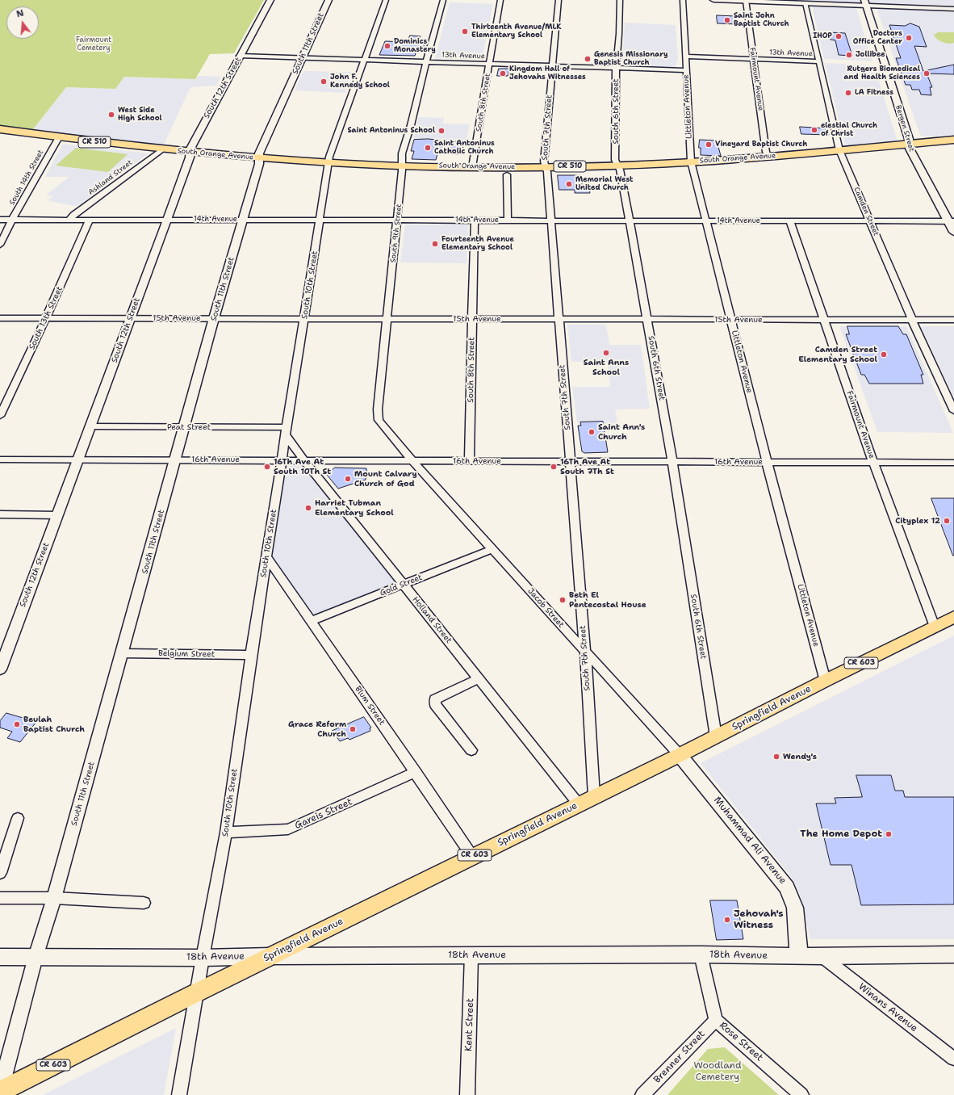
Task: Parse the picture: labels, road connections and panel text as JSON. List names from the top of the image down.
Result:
{
  "streets": {
    "main road": [
      "Bergen Street",
      "CR 510",
      "South Orange Avenue",
      "CR 603",
      "Springfield Avenue",
      "Muhammad Ali Avenue",
      "18th Avenue"
    ],
    "street": [
      "South 11th Street",
      "13th Avenue",
      "Fairmount Avenue",
      "South 12th Street",
      "South 8th Street",
      "Littleton Avenue",
      "South 6th Street",
      "South 7th Street",
      "South 14th Street",
      "Ashland Street",
      "Camden Street",
      "14th Avenue",
      "South 9th Street",
      "South 10th Street",
      "South 13th Street",
      "15th Avenue",
      "Peat Street",
      "16th Avenue",
      "Gold Street",
      "Jacob Street",
      "Holland Street",
      "Belgium Street",
      "Blum Street",
      "Gareis Street",
      "Winans Avenue",
      "Kent Street",
      "Rose Street",
      "Brenner Street"
    ]
  },
  "crossings": [
    ["South 11th Street", "13th Avenue"],
    ["South 11th Street", "South Orange Avenue"],
    ["South 11th Street", "14th Avenue"],
    ["South 11th Street", "15th Avenue"],
    ["South 11th Street", "Peat Street"],
    ["South 11th Street", "16th Avenue"],
    ["South 11th Street", "Belgium Street"],
    ["South 11th Street", "Springfield Avenue"],
    ["South 11th Street", "18th Avenue"],
    ["13th Avenue", "Fairmount Avenue"],
    ["13th Avenue", "South 12th Street"],
    ["13th Avenue", "South 8th Street"],
    ["13th Avenue", "Littleton Avenue"],
    ["13th Avenue", "South 6th Street"],
    ["13th Avenue", "South 7th Street"],
    ["13th Avenue", "Camden Street"],
    ["13th Avenue", "South 9th Street"],
    ["13th Avenue", "South 10th Street"],
    ["Fairmount Avenue", "South Orange Avenue"],
    ["Fairmount Avenue", "14th Avenue"],
    ["Fairmount Avenue", "15th Avenue"],
    ["Fairmount Avenue", "16th Avenue"],
    ["Fairmount Avenue", "Springfield Avenue"],
    ["South 12th Street", "South Orange Avenue"],
    ["South 12th Street", "14th Avenue"],
    ["South 12th Street", "15th Avenue"],
    ["South 12th Street", "Peat Street"],
    ["South 12th Street", "16th Avenue"],
    ["South 8th Street", "South Orange Avenue"],
    ["South 8th Street", "14th Avenue"],
    ["South 8th Street", "15th Avenue"],
    ["South 8th Street", "16th Avenue"],
    ["Littleton Avenue", "South Orange Avenue"],
    ["Littleton Avenue", "14th Avenue"],
    ["Littleton Avenue", "15th Avenue"],
    ["Littleton Avenue", "16th Avenue"],
    ["Littleton Avenue", "Springfield Avenue"],
    ["South 6th Street", "South Orange Avenue"],
    ["South 6th Street", "14th Avenue"],
    ["South 6th Street", "15th Avenue"],
    ["South 6th Street", "16th Avenue"],
    ["South 6th Street", "Springfield Avenue"],
    ["South 7th Street", "South Orange Avenue"],
    ["South 7th Street", "14th Avenue"],
    ["South 7th Street", "15th Avenue"],
    ["South 7th Street", "16th Avenue"],
    ["South 7th Street", "Jacob Street"],
    ["South 7th Street", "Holland Street"],
    ["South 7th Street", "Springfield Avenue"],
    ["Bergen Street", "South Orange Avenue"],
    ["Bergen Street", "14th Avenue"],
    ["South Orange Avenue", "South 14th Street"],
    ["South Orange Avenue", "Ashland Street"],
    ["South Orange Avenue", "Camden Street"],
    ["South Orange Avenue", "South 9th Street"],
    ["South Orange Avenue", "South 10th Street"],
    ["South 14th Street", "14th Avenue"],
    ["Ashland Street", "14th Avenue"],
    ["Camden Street", "14th Avenue"],
    ["Camden Street", "15th Avenue"],
    ["14th Avenue", "South 9th Street"],
    ["14th Avenue", "South 10th Street"],
    ["14th Avenue", "South 13th Street"],
    ["South 9th Street", "15th Avenue"],
    ["South 9th Street", "16th Avenue"],
    ["South 9th Street", "Jacob Street"],
    ["South 10th Street", "15th Avenue"],
    ["South 10th Street", "Peat Street"],
    ["South 10th Street", "16th Avenue"],
    ["South 10th Street", "Holland Street"],
    ["South 10th Street", "Belgium Street"],
    ["South 10th Street", "Blum Street"],
    ["South 10th Street", "Springfield Avenue"],
    ["South 10th Street", "Gareis Street"],
    ["South 10th Street", "18th Avenue"],
    ["South 13th Street", "15th Avenue"],
    ["Peat Street", "Holland Street"],
    ["16th Avenue", "Jacob Street"],
    ["16th Avenue", "Holland Street"],
    ["Gold Street", "Jacob Street"],
    ["Gold Street", "Holland Street"],
    ["Gold Street", "Blum Street"],
    ["Jacob Street", "Springfield Avenue"],
    ["Jacob Street", "Muhammad Ali Avenue"],
    ["Holland Street", "Springfield Avenue"],
    ["Blum Street", "Springfield Avenue"],
    ["Blum Street", "Gareis Street"],
    ["Springfield Avenue", "Muhammad Ali Avenue"],
    ["Springfield Avenue", "18th Avenue"],
    ["Muhammad Ali Avenue", "18th Avenue"],
    ["18th Avenue", "Winans Avenue"],
    ["18th Avenue", "Kent Street"],
    ["18th Avenue", "Rose Street"],
    ["Rose Street", "Brenner Street"]
  ],
  "parks": ["Fairmount Cemetery", "Woodland Cemetery"],
  "places": [
    "Saint John Baptist Church",
    "Thirteenth Avenue/MLK Elementary School",
    "IHOP",
    "Doctors Office Center",
    "Dominics Monastery",
    "Jollibee",
    "Genesis Missionary Baptist Church",
    "Kingdom Hall of Jehovahs Witnesses",
    "Rutgers Biomedical and Health Sciences",
    "John F. Kennedy School",
    "LA Fitness",
    "West Side High School",
    "elestial Church of Christ",
    "Saint Antoninus School",
    "Vineyard Baptist Church",
    "Saint Antoninus Catholic Church",
    "Memorial West United Church",
    "Fourteenth Avenue Elementary School",
    "Saint Anns School",
    "Camden Street Elementary School",
    "Saint Ann's Church",
    "16Th Ave At South 10Th St",
    "16Th Ave At South 7Th St",
    "Mount Calvary Church of God",
    "Harriet Tubman Elementary School",
    "Cityplex 12",
    "Beth El Pentecostal House",
    "Beulah Baptist Church",
    "Grace Reform Church",
    "Wendy's",
    "The Home Depot",
    "Jehovah's Witness"
  ],
  "north": "top"
}
